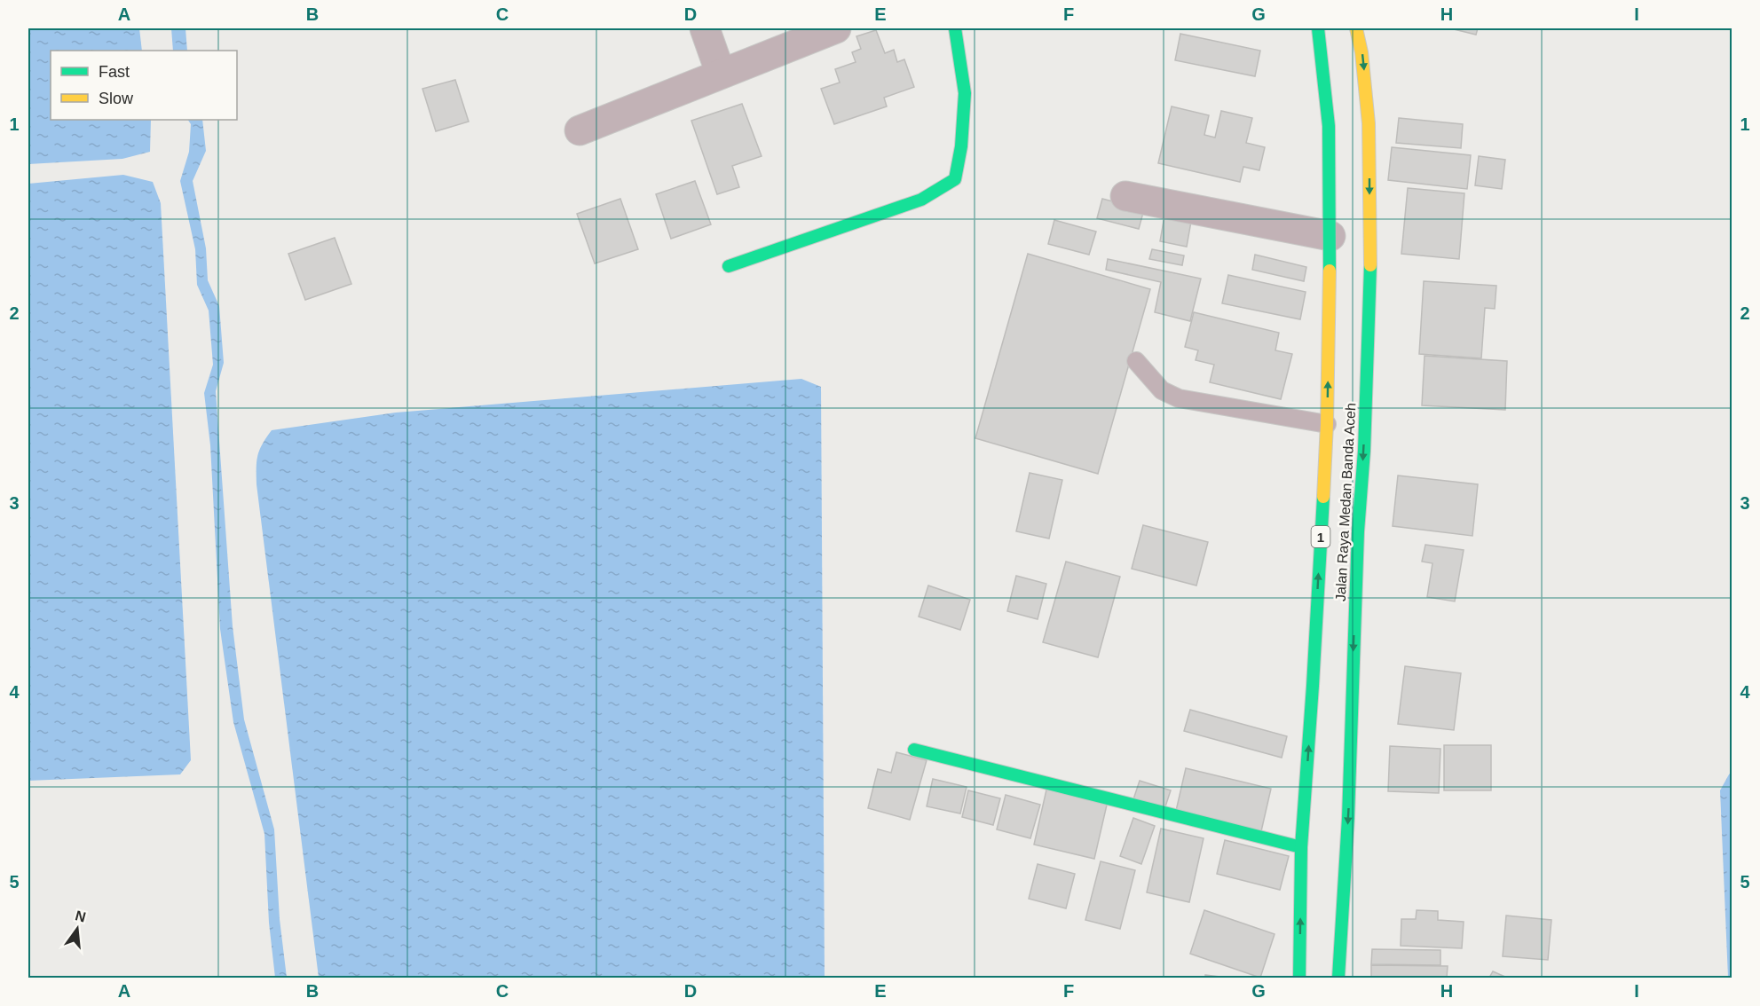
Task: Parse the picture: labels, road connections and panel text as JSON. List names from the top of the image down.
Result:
{
  "streets": {
    "main road": ["Jalan Raya Medan Banda Aceh", "1"]
  },
  "legend": ["Fast", "Slow"],
  "north": "top",
  "grid": {
    "columns": [
      "A",
      "B",
      "C",
      "D",
      "E",
      "F",
      "G",
      "H",
      "I"
    ],
    "rows": [
      "1",
      "2",
      "3",
      "4",
      "5"
    ]
  }
}
